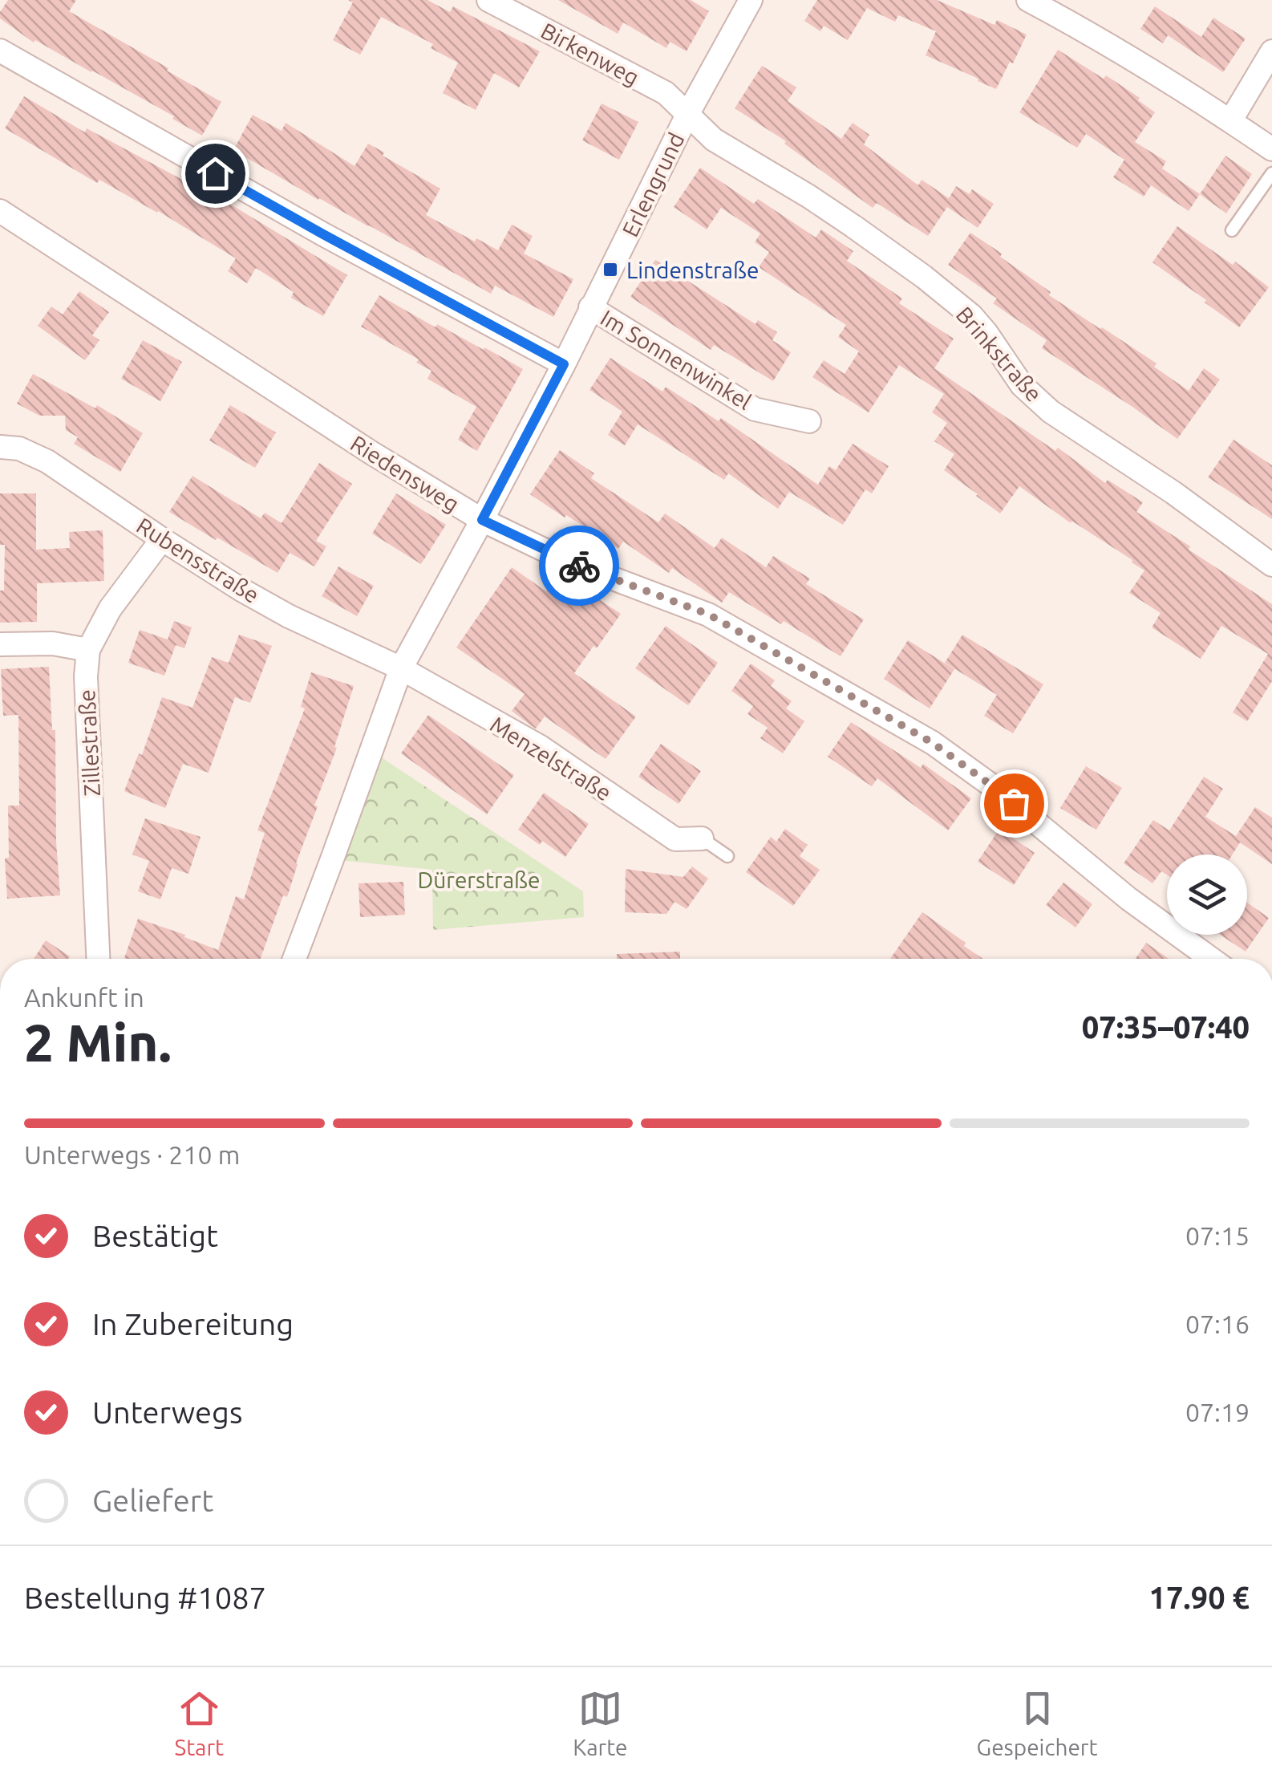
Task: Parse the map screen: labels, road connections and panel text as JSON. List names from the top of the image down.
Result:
{
  "streets": {
    "street": [
      "Birkenweg",
      "Erlengrund",
      "Brinkstraße",
      "Im Sonnenwinkel",
      "Riedensweg",
      "Rubensstraße",
      "Zillestraße",
      "Menzelstraße"
    ]
  },
  "crossings": [
    ["Birkenweg", "Erlengrund"],
    ["Birkenweg", "Brinkstraße"],
    ["Erlengrund", "Brinkstraße"],
    ["Erlengrund", "Im Sonnenwinkel"],
    ["Erlengrund", "Riedensweg"],
    ["Erlengrund", "Rubensstraße"],
    ["Erlengrund", "Menzelstraße"],
    ["Rubensstraße", "Zillestraße"],
    ["Rubensstraße", "Menzelstraße"]
  ],
  "parks": ["Dürerstraße"],
  "places": {
    "transit": ["Lindenstraße"]
  },
  "page": {
    "heading": ["2 Min.", "Ankunft in", "07:35–07:40"],
    "panel": ["Bestellung #1087", "17.90 €"],
    "bar": "Unterwegs · 210 m",
    "list": [
      ["Bestätigt", "07:15"],
      ["In Zubereitung", "07:16"],
      ["Unterwegs", "07:19"],
      "Geliefert"
    ],
    "tabs": ["Start", "Karte", "Gespeichert"]
  }
}
